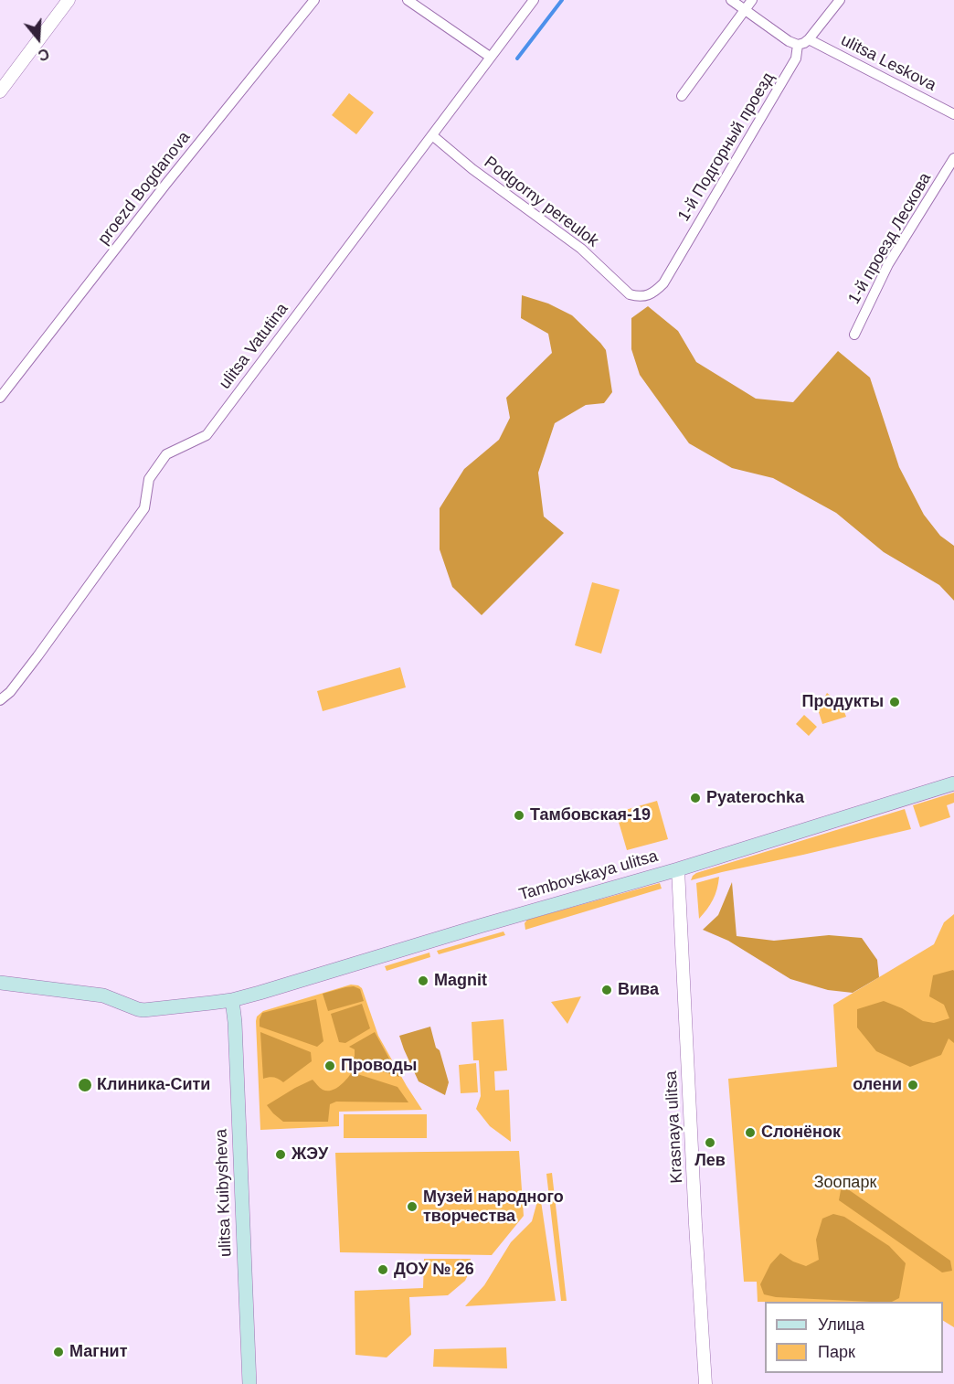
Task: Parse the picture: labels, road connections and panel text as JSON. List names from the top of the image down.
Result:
{
  "streets": {
    "main road": ["Tambovskaya ulitsa", "ulitsa Kuibysheva"],
    "street": [
      "ulitsa Leskova",
      "1-й Подгорный проезд",
      "proezd Bogdanova",
      "Podgorny pereulok",
      "1-й проезд Лескова",
      "ulitsa Vatutina",
      "Krasnaya ulitsa"
    ]
  },
  "crossings": [
    ["1-й Подгорный проезд", "Podgorny pereulok"],
    ["Podgorny pereulok", "ulitsa Vatutina"],
    ["Tambovskaya ulitsa", "Krasnaya ulitsa"],
    ["Tambovskaya ulitsa", "ulitsa Kuibysheva"]
  ],
  "parks": ["Зоопарк"],
  "places": [
    "Продукты",
    "Pyaterochka",
    "Тамбовская-19",
    "Magnit",
    "Вива",
    "Проводы",
    "Клиника-Сити",
    "олени",
    "Слонёнок",
    "Лев",
    "ЖЭУ",
    "Музей народного творчества",
    "ДОУ № 26",
    "Магнит"
  ],
  "legend": ["Улица", "Парк"],
  "north": "bottom"
}
